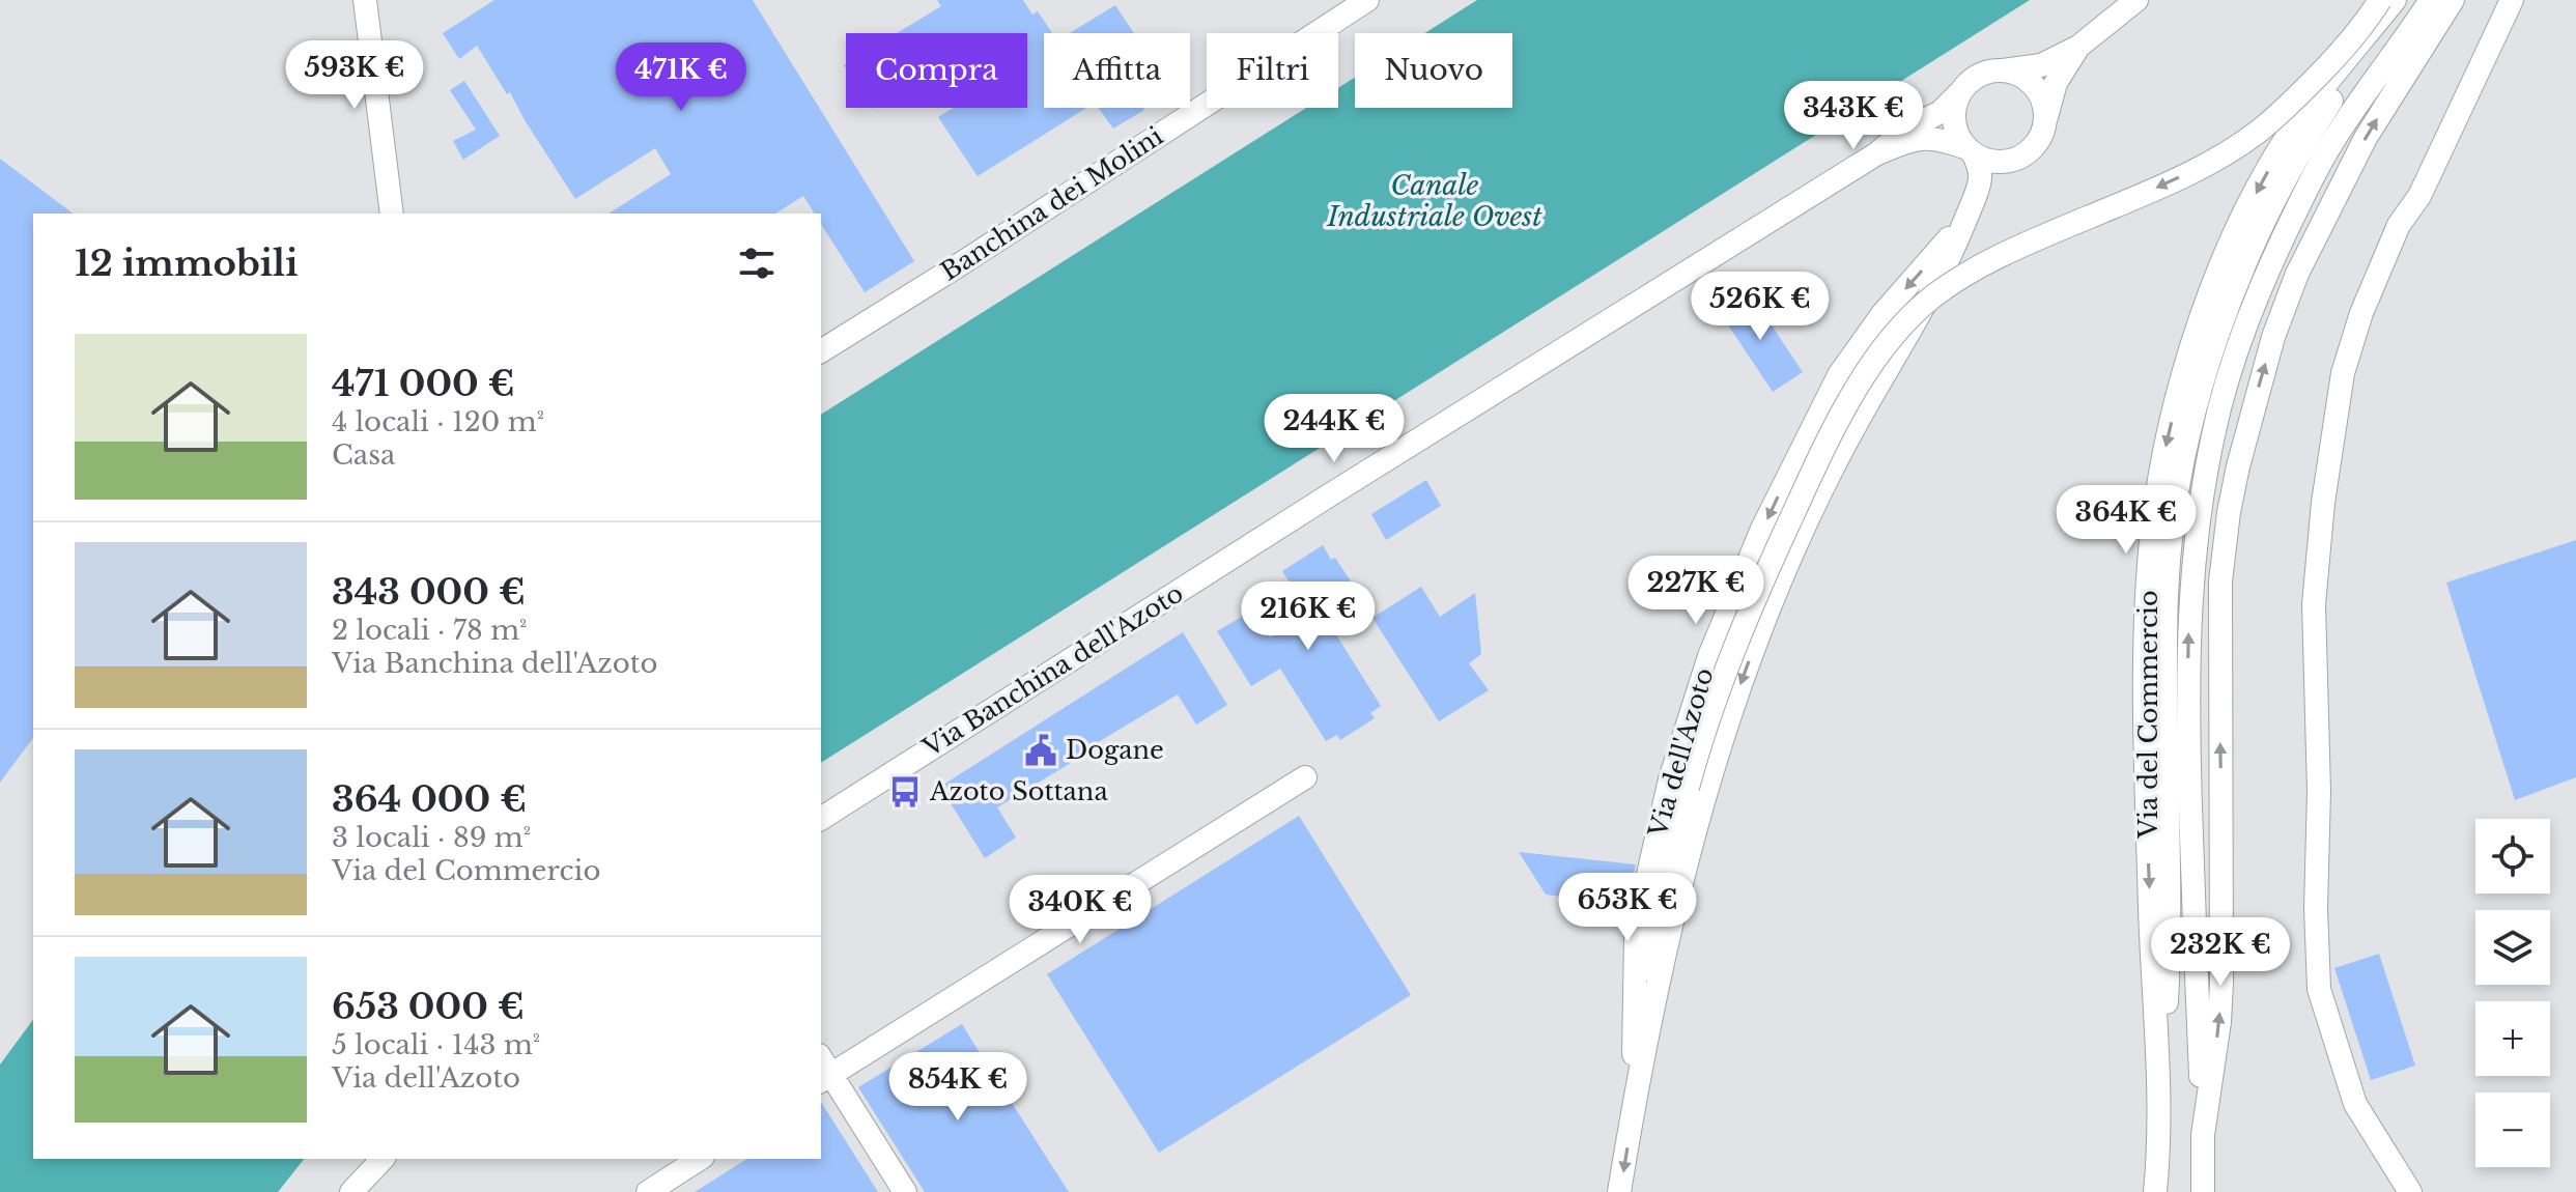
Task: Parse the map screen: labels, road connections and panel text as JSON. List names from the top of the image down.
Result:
{
  "streets": {
    "street": [
      "Banchina dei Molini",
      "Via Banchina dell'Azoto",
      "Via del Commercio",
      "Via dell'Azoto"
    ]
  },
  "water": ["Canale Industriale Ovest"],
  "places": {
    "public building": ["Dogane"],
    "bus stop": ["Azoto Sottana"]
  },
  "page": {
    "chip": [
      "Compra",
      "Affitta",
      "Filtri",
      "Nuovo"
    ],
    "price": [
      "593K €",
      "471K €",
      "343K €",
      "526K €",
      "244K €",
      "364K €",
      "227K €",
      "216K €",
      "653K €",
      "340K €",
      "232K €",
      "854K €"
    ],
    "heading": "12 immobili",
    "list": [
      {
        "name": "471 000 €",
        "note": "4 locali · 120 m² · Casa"
      },
      {
        "name": "343 000 €",
        "note": "2 locali · 78 m² · Via Banchina dell'Azoto"
      },
      {
        "name": "364 000 €",
        "note": "3 locali · 89 m² · Via del Commercio"
      },
      {
        "name": "653 000 €",
        "note": "5 locali · 143 m² · Via dell'Azoto"
      }
    ],
    "map_buttons": ["+", "−"]
  }
}
